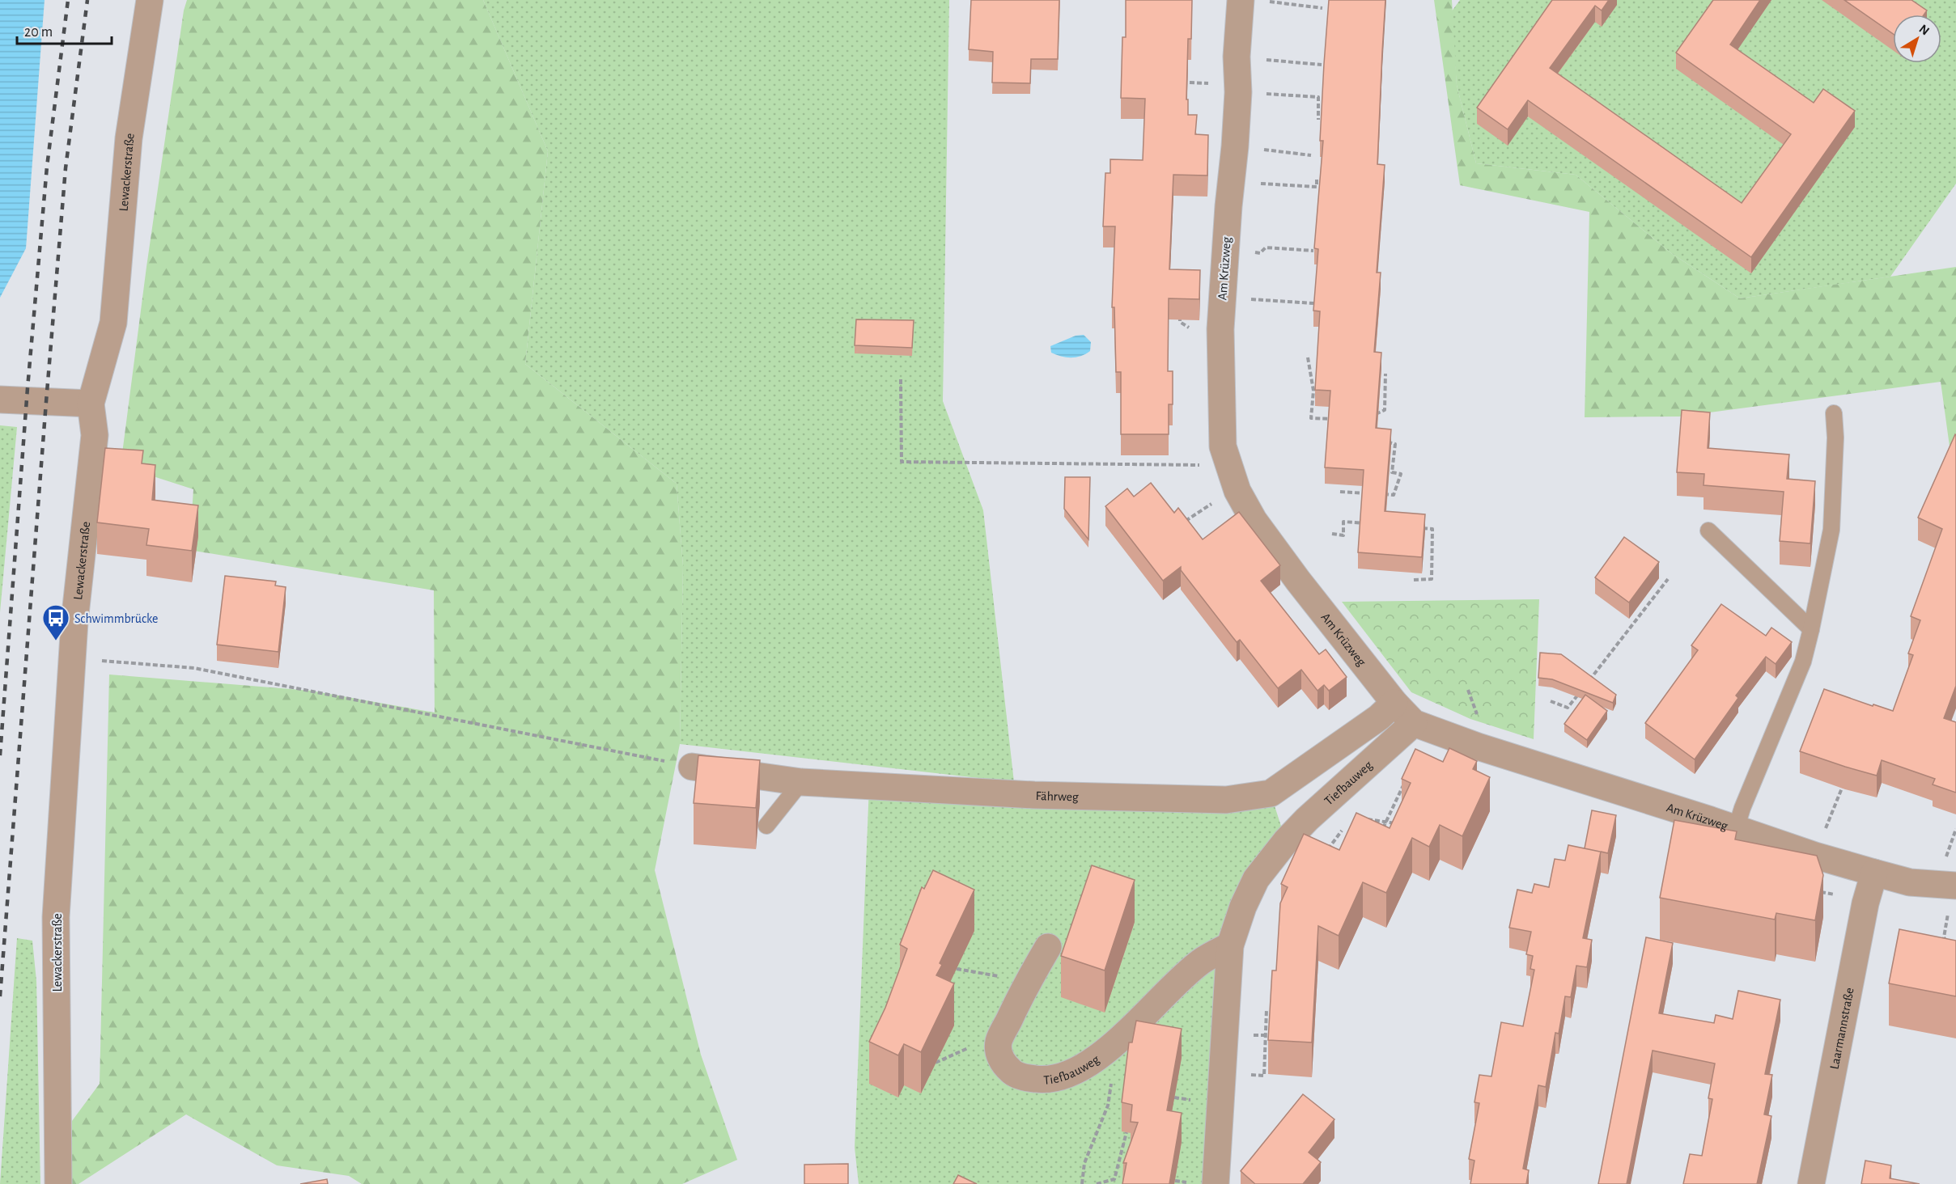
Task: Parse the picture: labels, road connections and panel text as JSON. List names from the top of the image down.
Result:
{
  "streets": {
    "street": [
      "Lewackerstraße",
      "Am Krüzweg",
      "Tiefbauweg",
      "Fährweg",
      "Laarmannstraße"
    ]
  },
  "crossings": [
    ["Am Krüzweg", "Tiefbauweg"],
    ["Am Krüzweg", "Fährweg"],
    ["Am Krüzweg", "Laarmannstraße"]
  ],
  "places": {
    "bus stop": ["Schwimmbrücke"]
  },
  "scale_bar": "20 m",
  "north": "top right"
}
